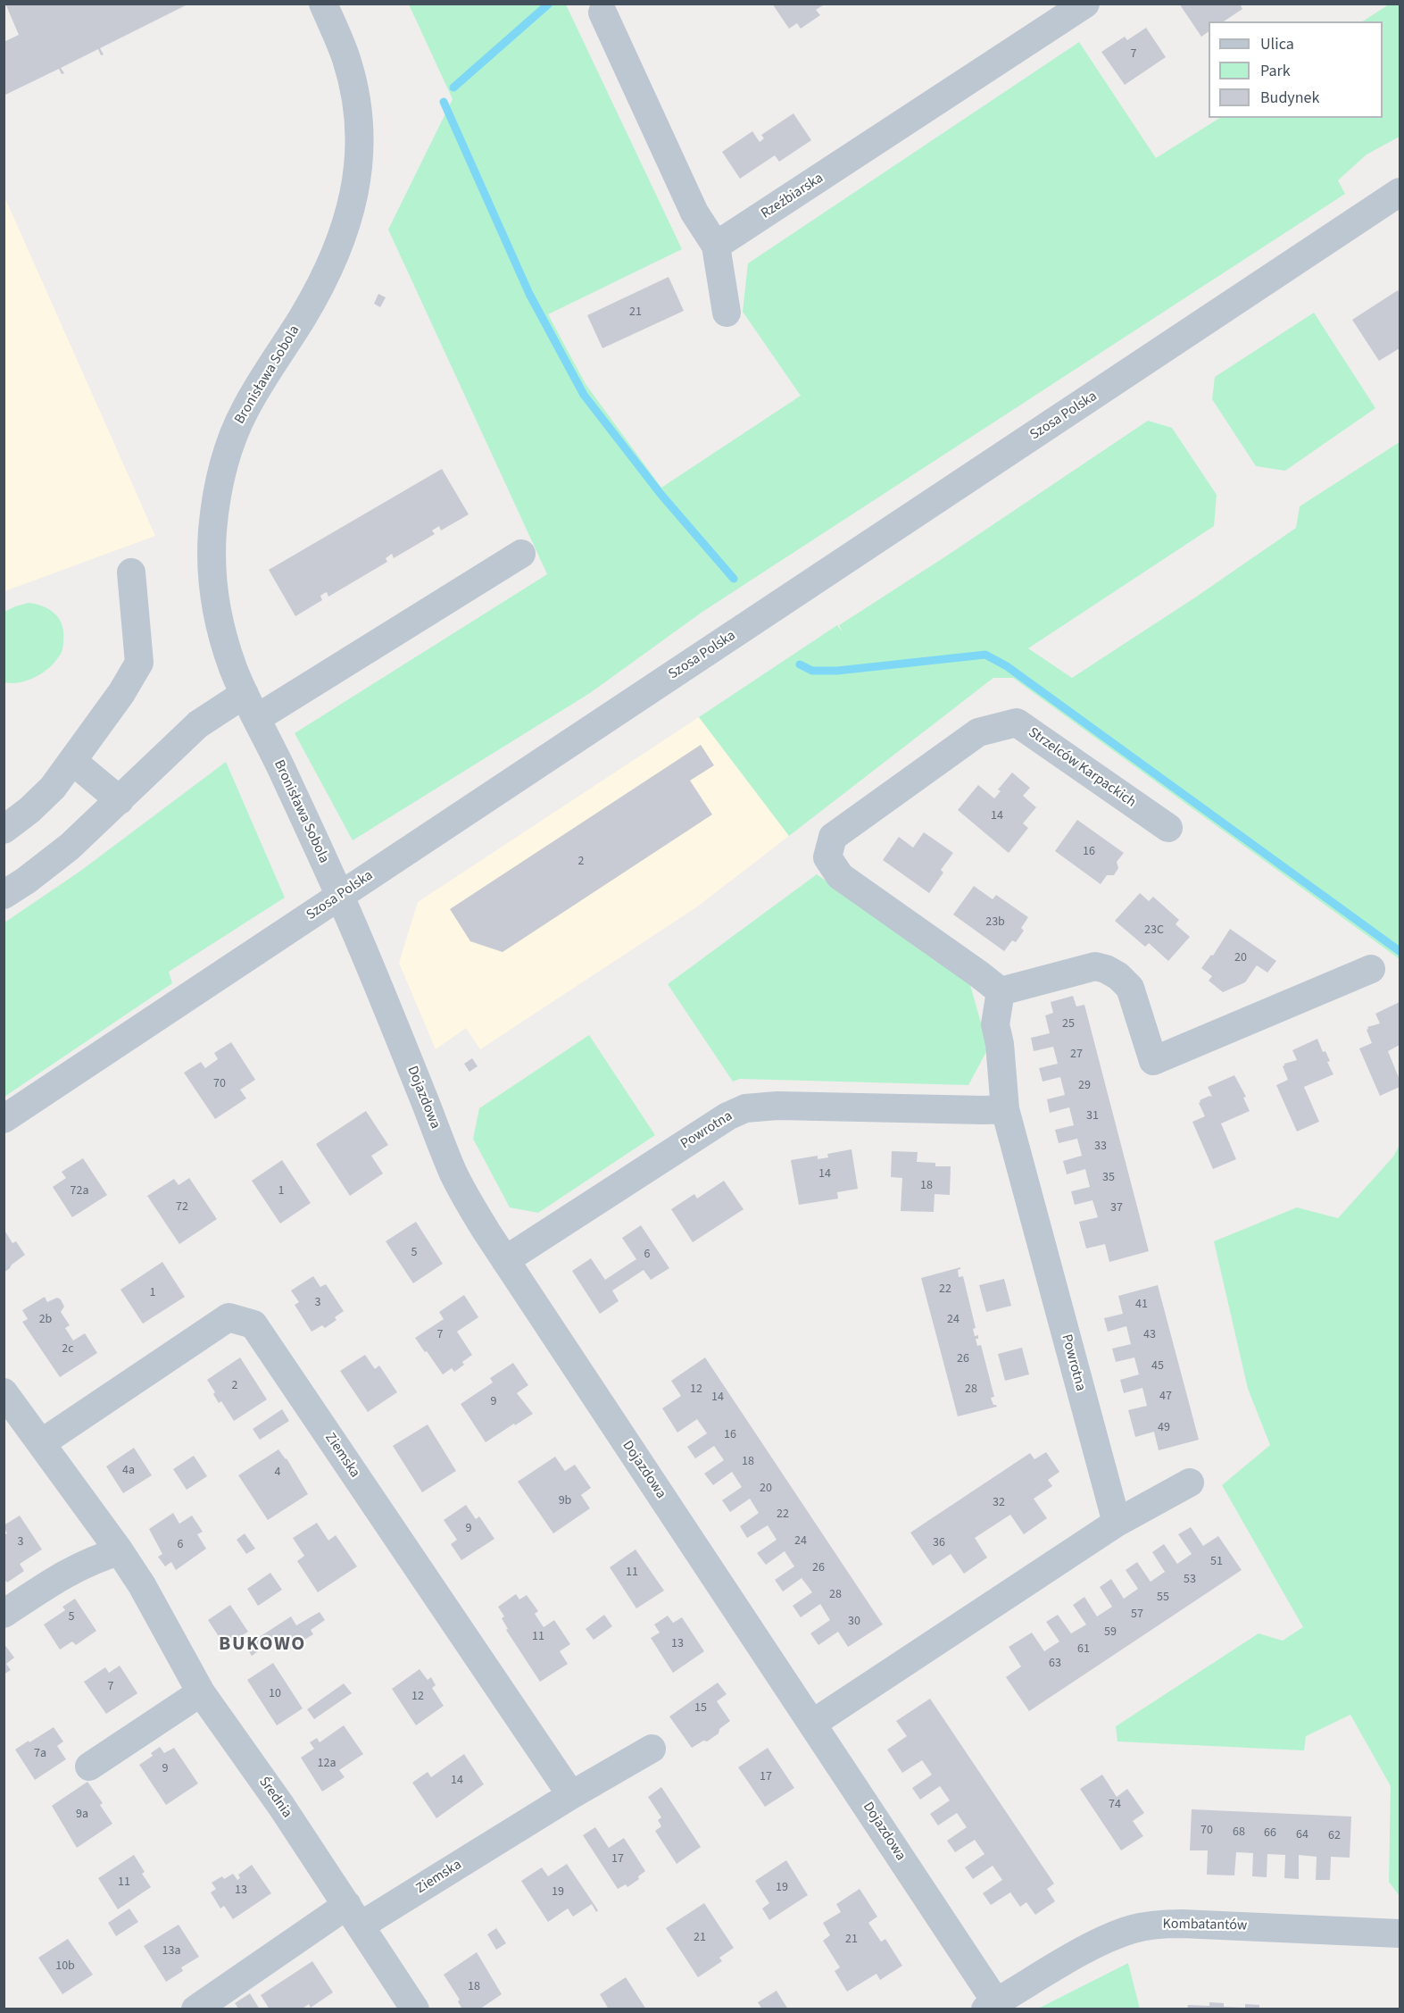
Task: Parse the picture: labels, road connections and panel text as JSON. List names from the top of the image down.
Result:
{
  "streets": {
    "street": [
      "Rzeźbiarska",
      "Bronisława Sobola",
      "Szosa Polska",
      "Strzelców Karpackich",
      "Dojazdowa",
      "Powrotna",
      "Ziemska",
      "Średnia",
      "Kombatantów"
    ]
  },
  "crossings": [
    ["Bronisława Sobola", "Szosa Polska"],
    ["Bronisława Sobola", "Dojazdowa"],
    ["Szosa Polska", "Dojazdowa"],
    ["Strzelców Karpackich", "Powrotna"],
    ["Dojazdowa", "Powrotna"],
    ["Dojazdowa", "Kombatantów"],
    ["Ziemska", "Średnia"]
  ],
  "districts": ["BUKOWO"],
  "house_numbers": [
    "7",
    "21",
    "14",
    "16",
    "2",
    "23b",
    "23C",
    "20",
    "25",
    "27",
    "70",
    "29",
    "31",
    "33",
    "14",
    "35",
    "18",
    "72a",
    "1",
    "72",
    "37",
    "5",
    "6",
    "22",
    "1",
    "3",
    "41",
    "2b",
    "24",
    "7",
    "43",
    "2c",
    "26",
    "45",
    "2",
    "12",
    "28",
    "47",
    "14",
    "9",
    "49",
    "16",
    "18",
    "4a",
    "4",
    "20",
    "9b",
    "32",
    "22",
    "9",
    "24",
    "3",
    "36",
    "6",
    "51",
    "26",
    "11",
    "53",
    "28",
    "55",
    "57",
    "5",
    "30",
    "59",
    "11",
    "13",
    "61",
    "63",
    "7",
    "10",
    "12",
    "15",
    "7a",
    "12a",
    "9",
    "17",
    "14",
    "74",
    "9a",
    "70",
    "68",
    "66",
    "64",
    "62",
    "17",
    "11",
    "19",
    "13",
    "19",
    "21",
    "21",
    "13a",
    "10b",
    "18"
  ],
  "legend": ["Ulica", "Park", "Budynek"]
}
